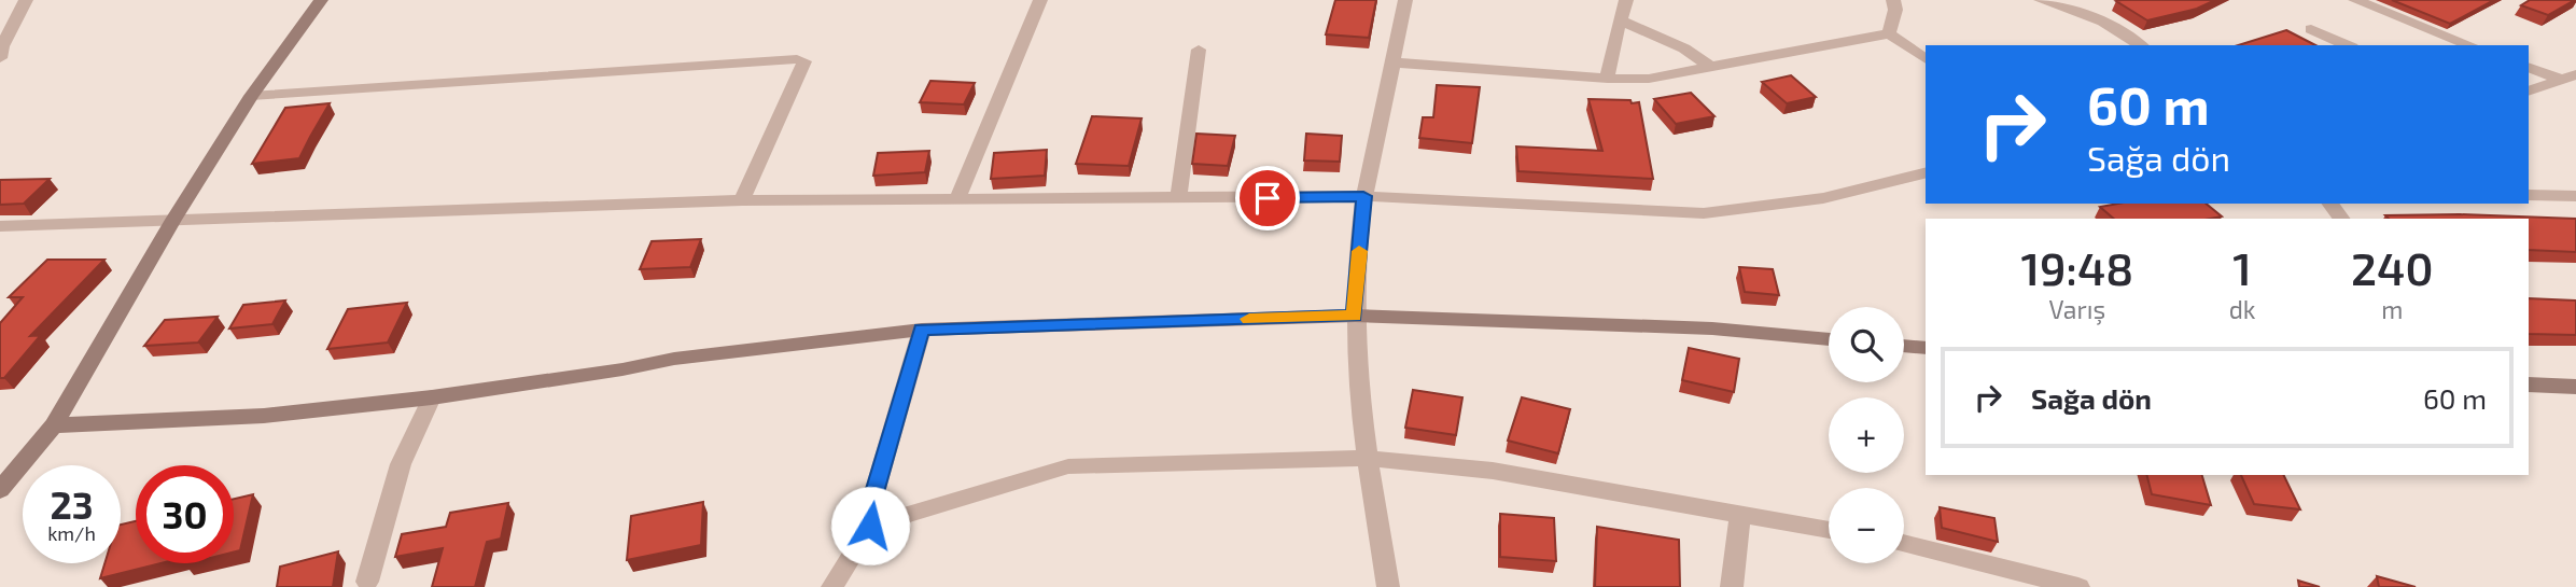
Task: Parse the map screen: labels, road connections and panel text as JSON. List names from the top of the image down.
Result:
{
  "page": {
    "turn": ["60 m", "Sağa dön"],
    "eta": [
      "19:48",
      "Varış",
      "1",
      "dk",
      "240",
      "m"
    ],
    "map_buttons": ["+", "−"],
    "list": [
      {
        "name": "Sağa dön",
        "value": "60 m"
      }
    ],
    "speed": "23 km/h",
    "limit": "30"
  }
}
